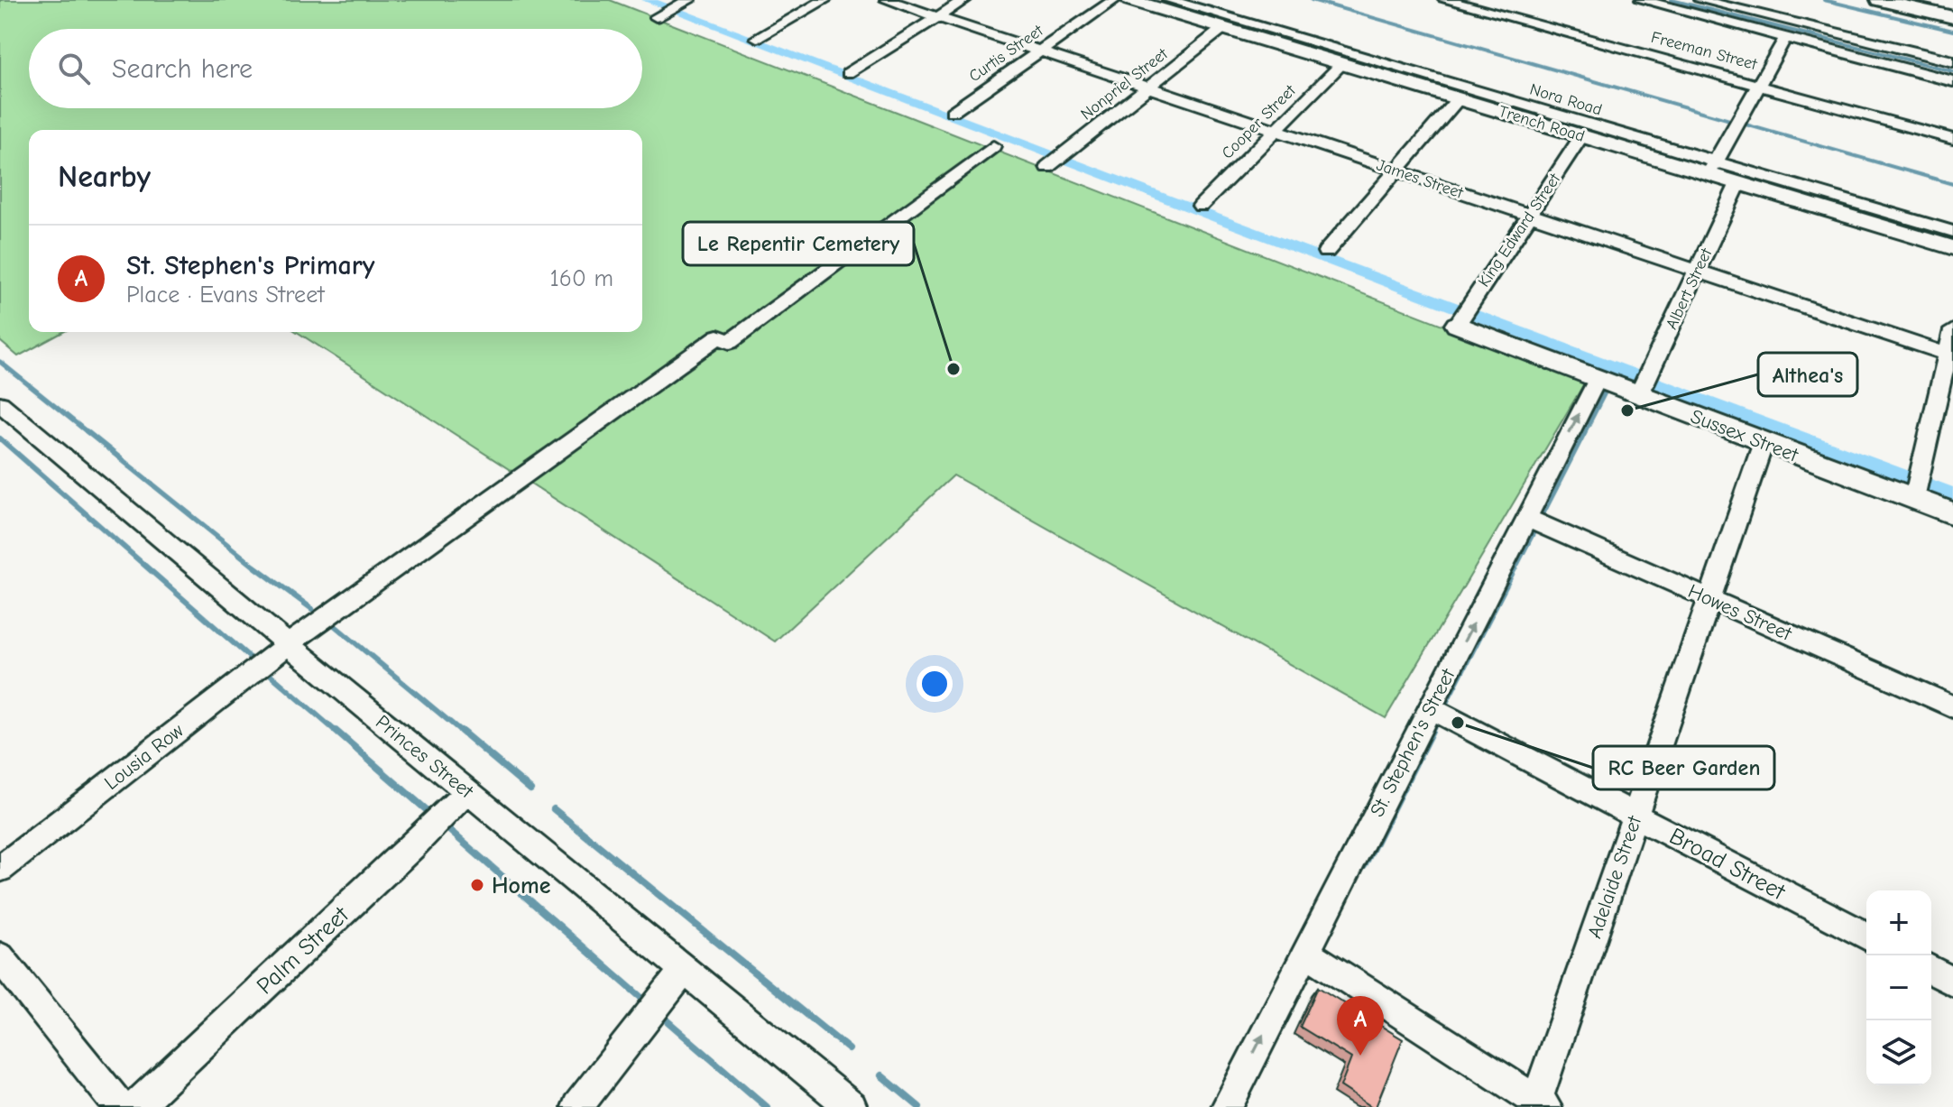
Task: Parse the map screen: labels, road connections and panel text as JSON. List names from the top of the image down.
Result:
{
  "streets": {
    "street": [
      "Freeman Street",
      "Curtis Street",
      "Nonpriel Street",
      "Nora Road",
      "Cooper Street",
      "Trench Road",
      "James Street",
      "King Edward Street",
      "Albert Street",
      "Sussex Street",
      "Howes Street",
      "St. Stephen's Street",
      "Lousia Row",
      "Princes Street",
      "Broad Street",
      "Adelaide Street",
      "Palm Street"
    ]
  },
  "crossings": [
    ["Curtis Street", "James Street"],
    ["Nonpriel Street", "Trench Road"],
    ["Nonpriel Street", "James Street"],
    ["Nora Road", "Trench Road"],
    ["Cooper Street", "Trench Road"],
    ["Cooper Street", "James Street"],
    ["Trench Road", "King Edward Street"],
    ["Trench Road", "Albert Street"],
    ["James Street", "King Edward Street"],
    ["James Street", "Albert Street"],
    ["King Edward Street", "Sussex Street"],
    ["Albert Street", "Sussex Street"],
    ["Sussex Street", "St. Stephen's Street"],
    ["Sussex Street", "Adelaide Street"],
    ["Howes Street", "St. Stephen's Street"],
    ["Howes Street", "Adelaide Street"],
    ["St. Stephen's Street", "Broad Street"],
    ["Lousia Row", "Princes Street"],
    ["Princes Street", "Palm Street"],
    ["Broad Street", "Adelaide Street"]
  ],
  "one_way": ["St. Stephen's Street"],
  "places": [
    "Le Repentir Cemetery",
    "Althea's",
    "RC Beer Garden",
    "Home"
  ],
  "page": {
    "search": "Search here",
    "heading": "Nearby",
    "list": [
      {
        "mark": "A",
        "name": "St. Stephen's Primary",
        "note": "Place · Evans Street",
        "value": "160 m"
      }
    ],
    "map_buttons": ["+", "−"],
    "pins": "A"
  }
}
